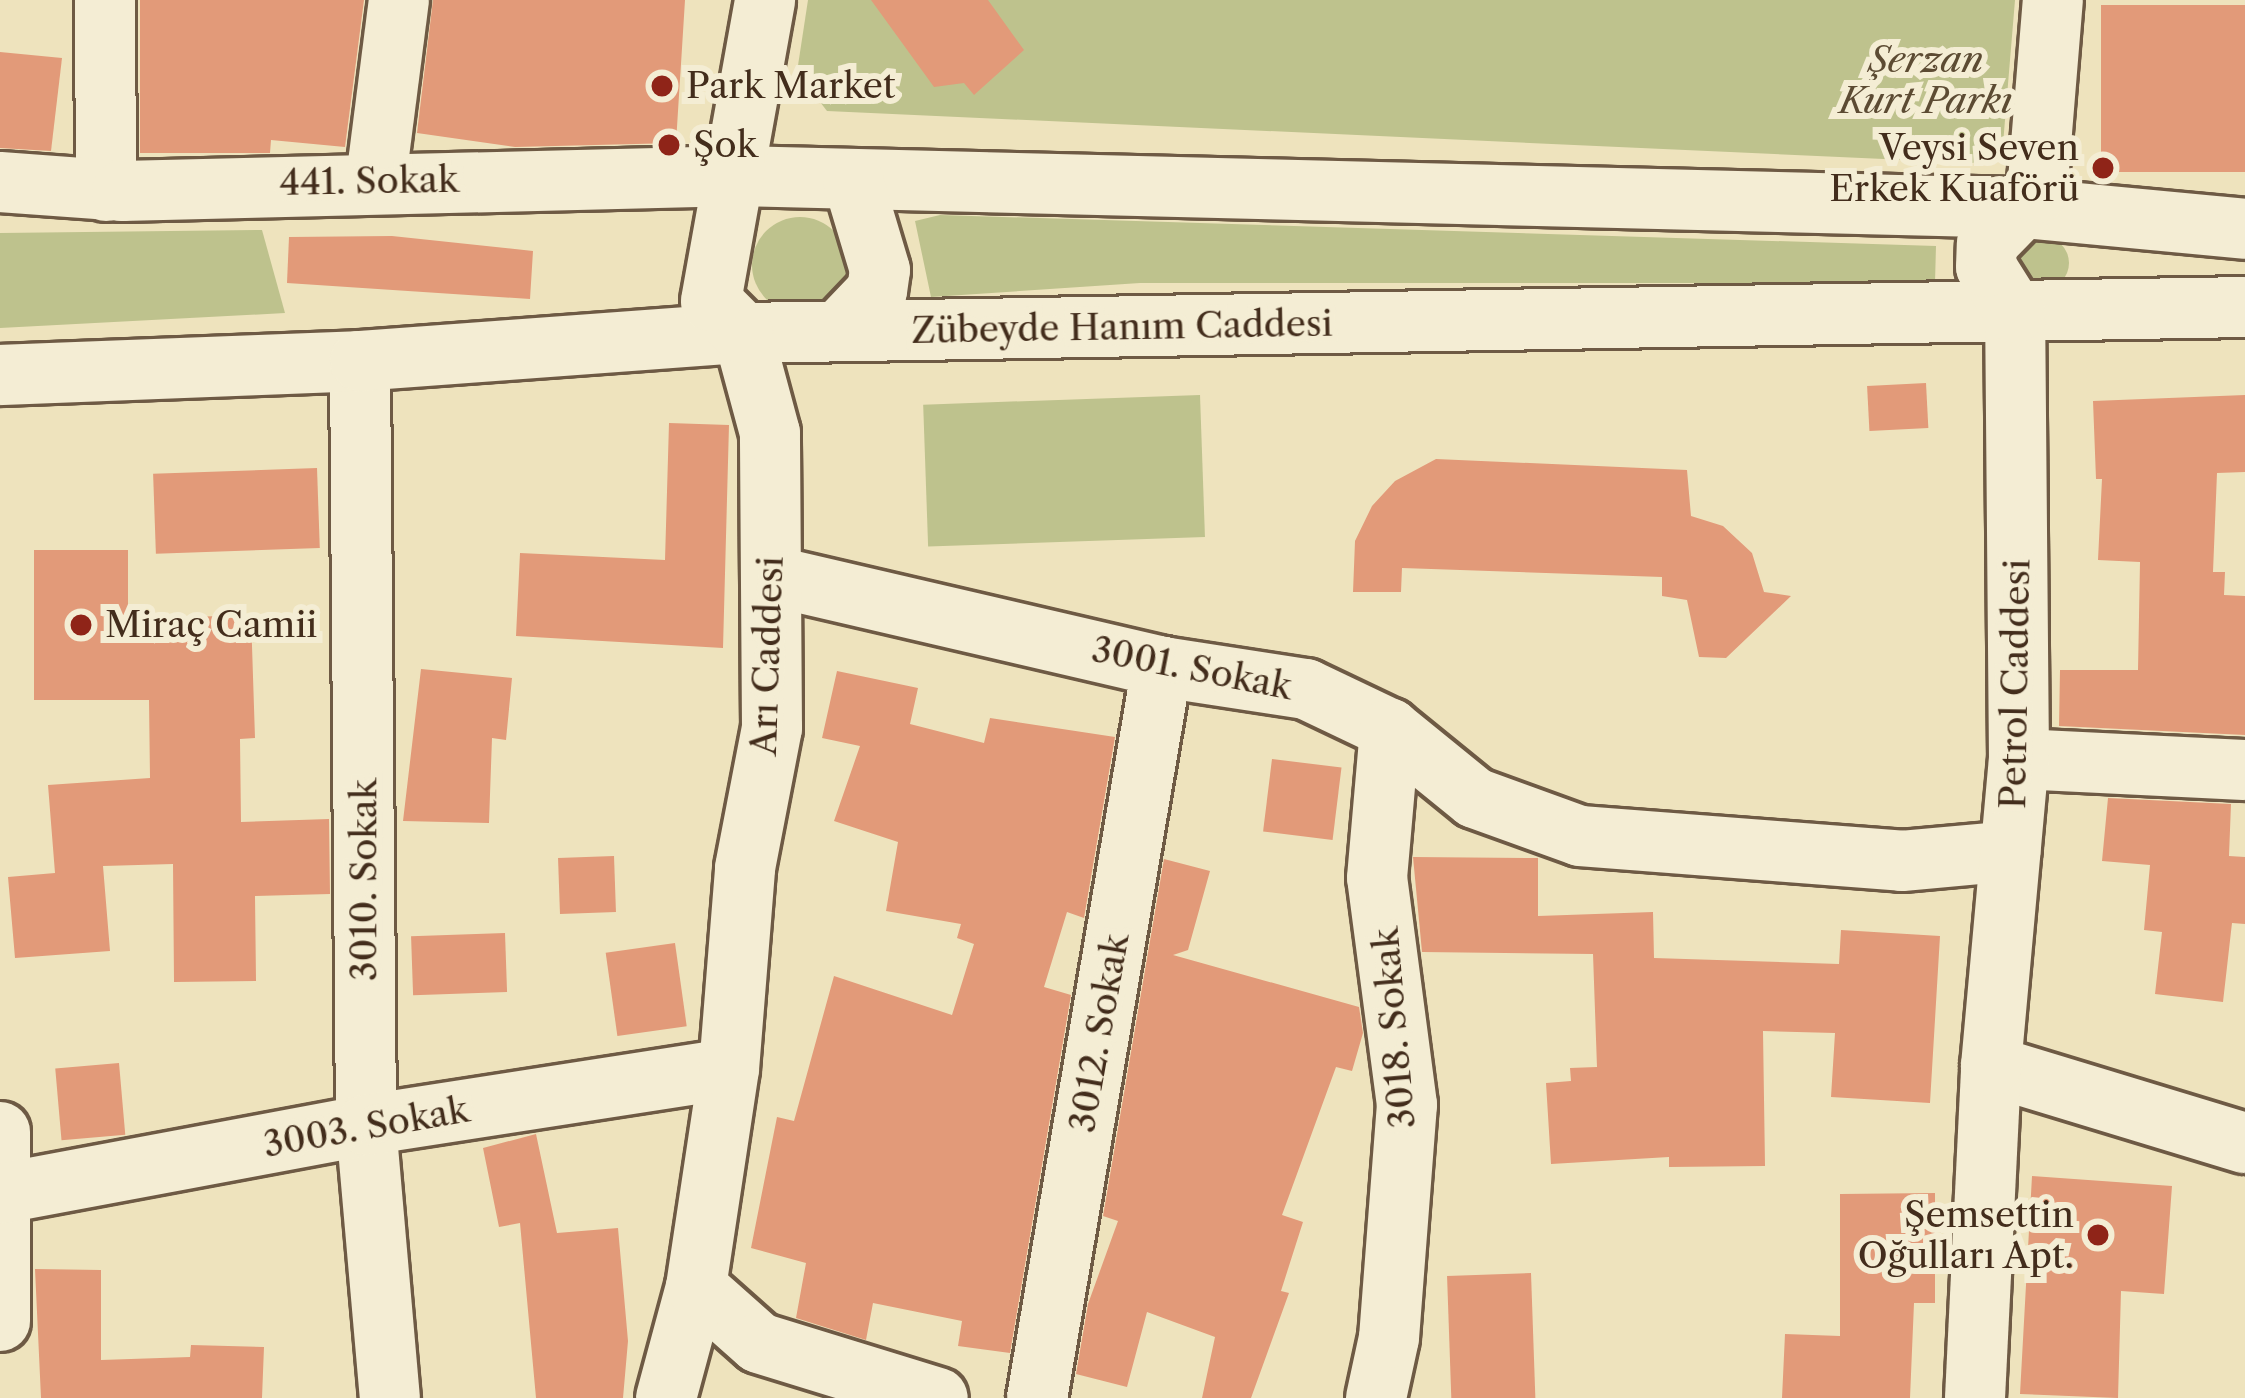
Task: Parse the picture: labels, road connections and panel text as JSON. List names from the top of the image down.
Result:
{
  "streets": {
    "street": [
      "441. Sokak",
      "Zübeyde Hanım Caddesi",
      "Arı Caddesi",
      "3001. Sokak",
      "Petrol Caddesi",
      "3010. Sokak",
      "3018. Sokak",
      "3012. Sokak",
      "3003. Sokak"
    ]
  },
  "crossings": [
    ["441. Sokak", "Zübeyde Hanım Caddesi"],
    ["441. Sokak", "Arı Caddesi"],
    ["Zübeyde Hanım Caddesi", "Arı Caddesi"],
    ["Zübeyde Hanım Caddesi", "Petrol Caddesi"],
    ["Zübeyde Hanım Caddesi", "3010. Sokak"],
    ["Arı Caddesi", "3001. Sokak"],
    ["Arı Caddesi", "3003. Sokak"],
    ["3001. Sokak", "Petrol Caddesi"],
    ["3001. Sokak", "3018. Sokak"],
    ["3001. Sokak", "3012. Sokak"],
    ["3010. Sokak", "3003. Sokak"]
  ],
  "parks": ["Şerzan Kurt Parkı"],
  "places": [
    "Park Market",
    "Şok",
    "Veysi Seven Erkek Kuaförü",
    "Miraç Camii",
    "Şemsettin Oğulları Apt."
  ]
}
